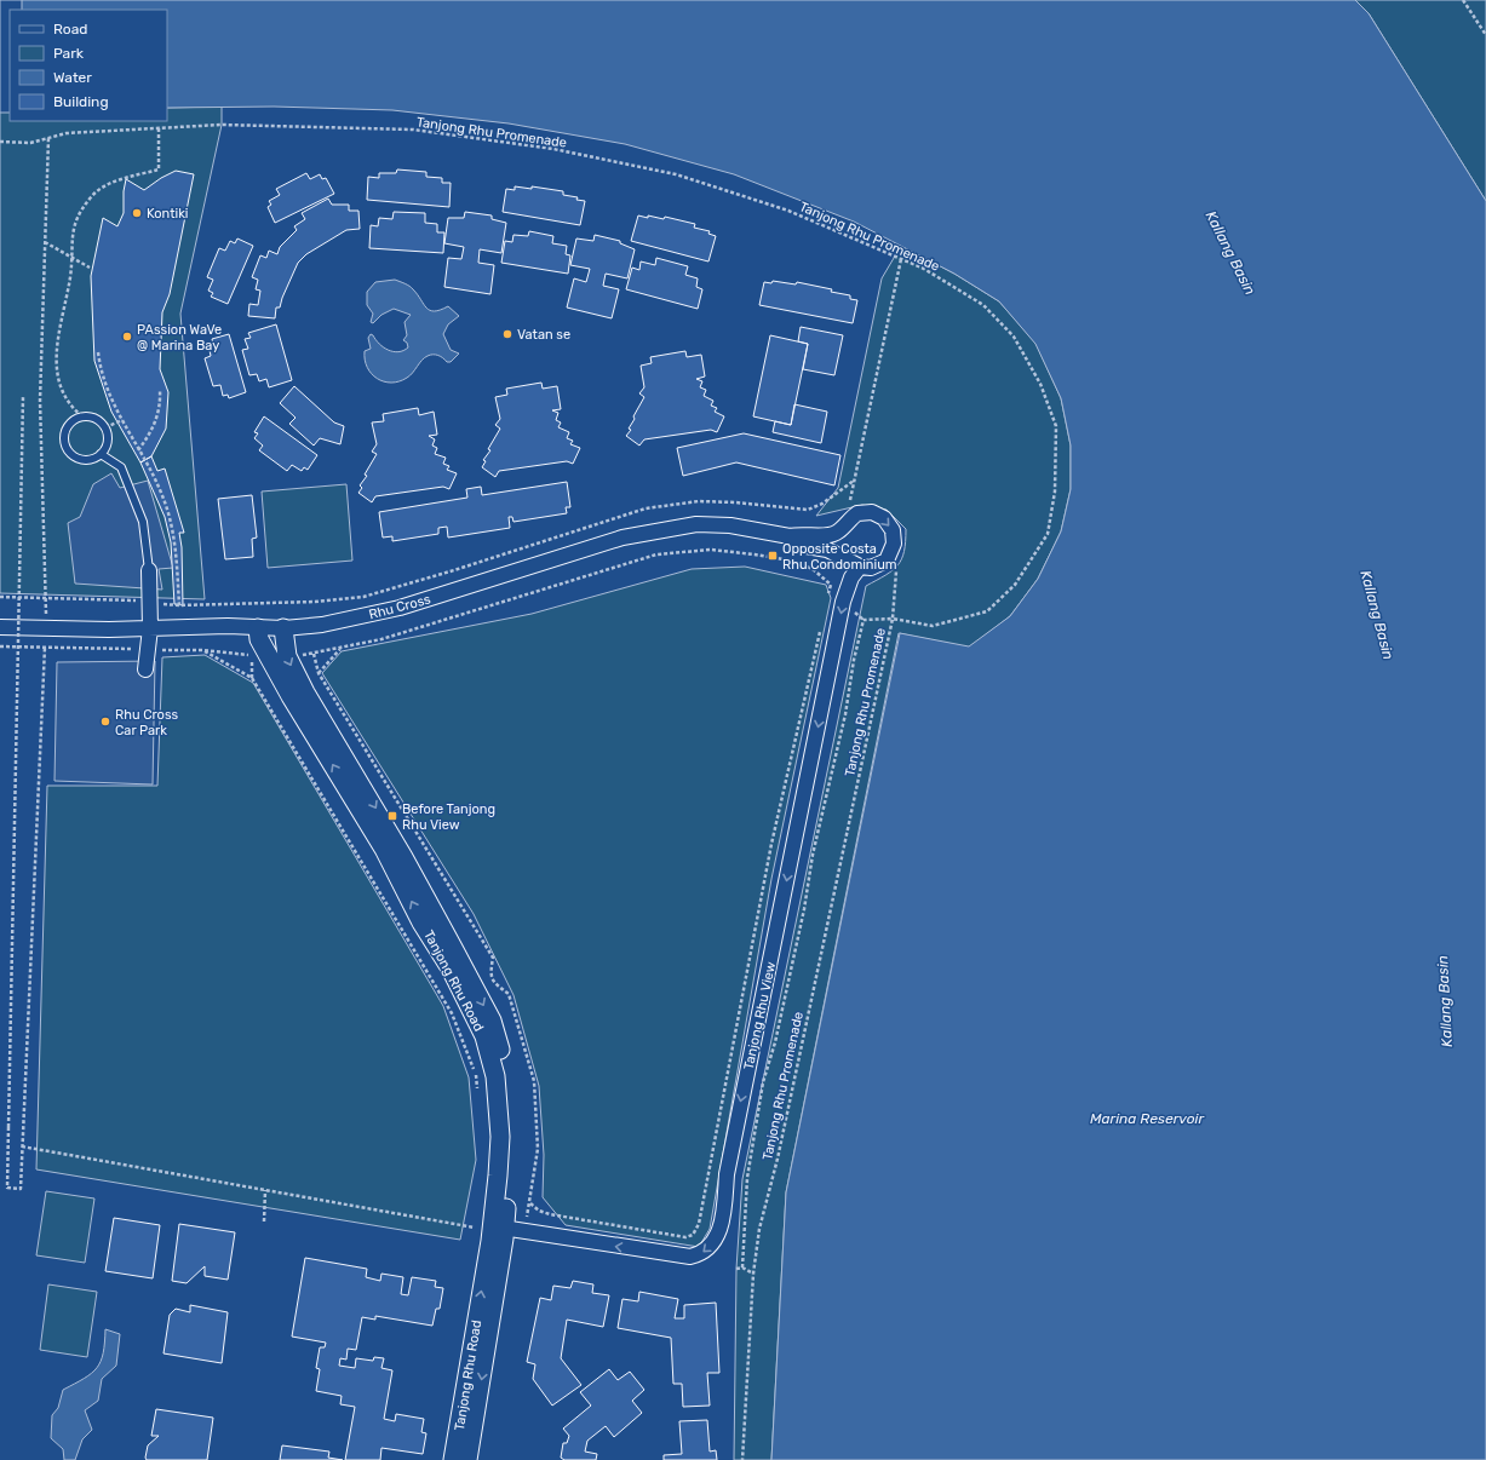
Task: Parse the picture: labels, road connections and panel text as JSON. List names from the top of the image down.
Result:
{
  "streets": {
    "street": ["Rhu Cross", "Tanjong Rhu Road", "Tanjong Rhu View"],
    "path": ["Tanjong Rhu Promenade"]
  },
  "crossings": [
    ["Rhu Cross", "Tanjong Rhu Road"],
    ["Rhu Cross", "Tanjong Rhu View"],
    ["Tanjong Rhu Road", "Tanjong Rhu View"]
  ],
  "one_way": ["Tanjong Rhu View"],
  "water": ["Kallang Basin", "Marina Reservoir"],
  "places": {
    "other": [
      "Kontiki",
      "Vatan se",
      "PAssion WaVe @ Marina Bay",
      "Rhu Cross Car Park"
    ],
    "transit": ["Opposite Costa Rhu Condominium", "Before Tanjong Rhu View"]
  },
  "legend": [
    "Road",
    "Park",
    "Water",
    "Building"
  ]
}
